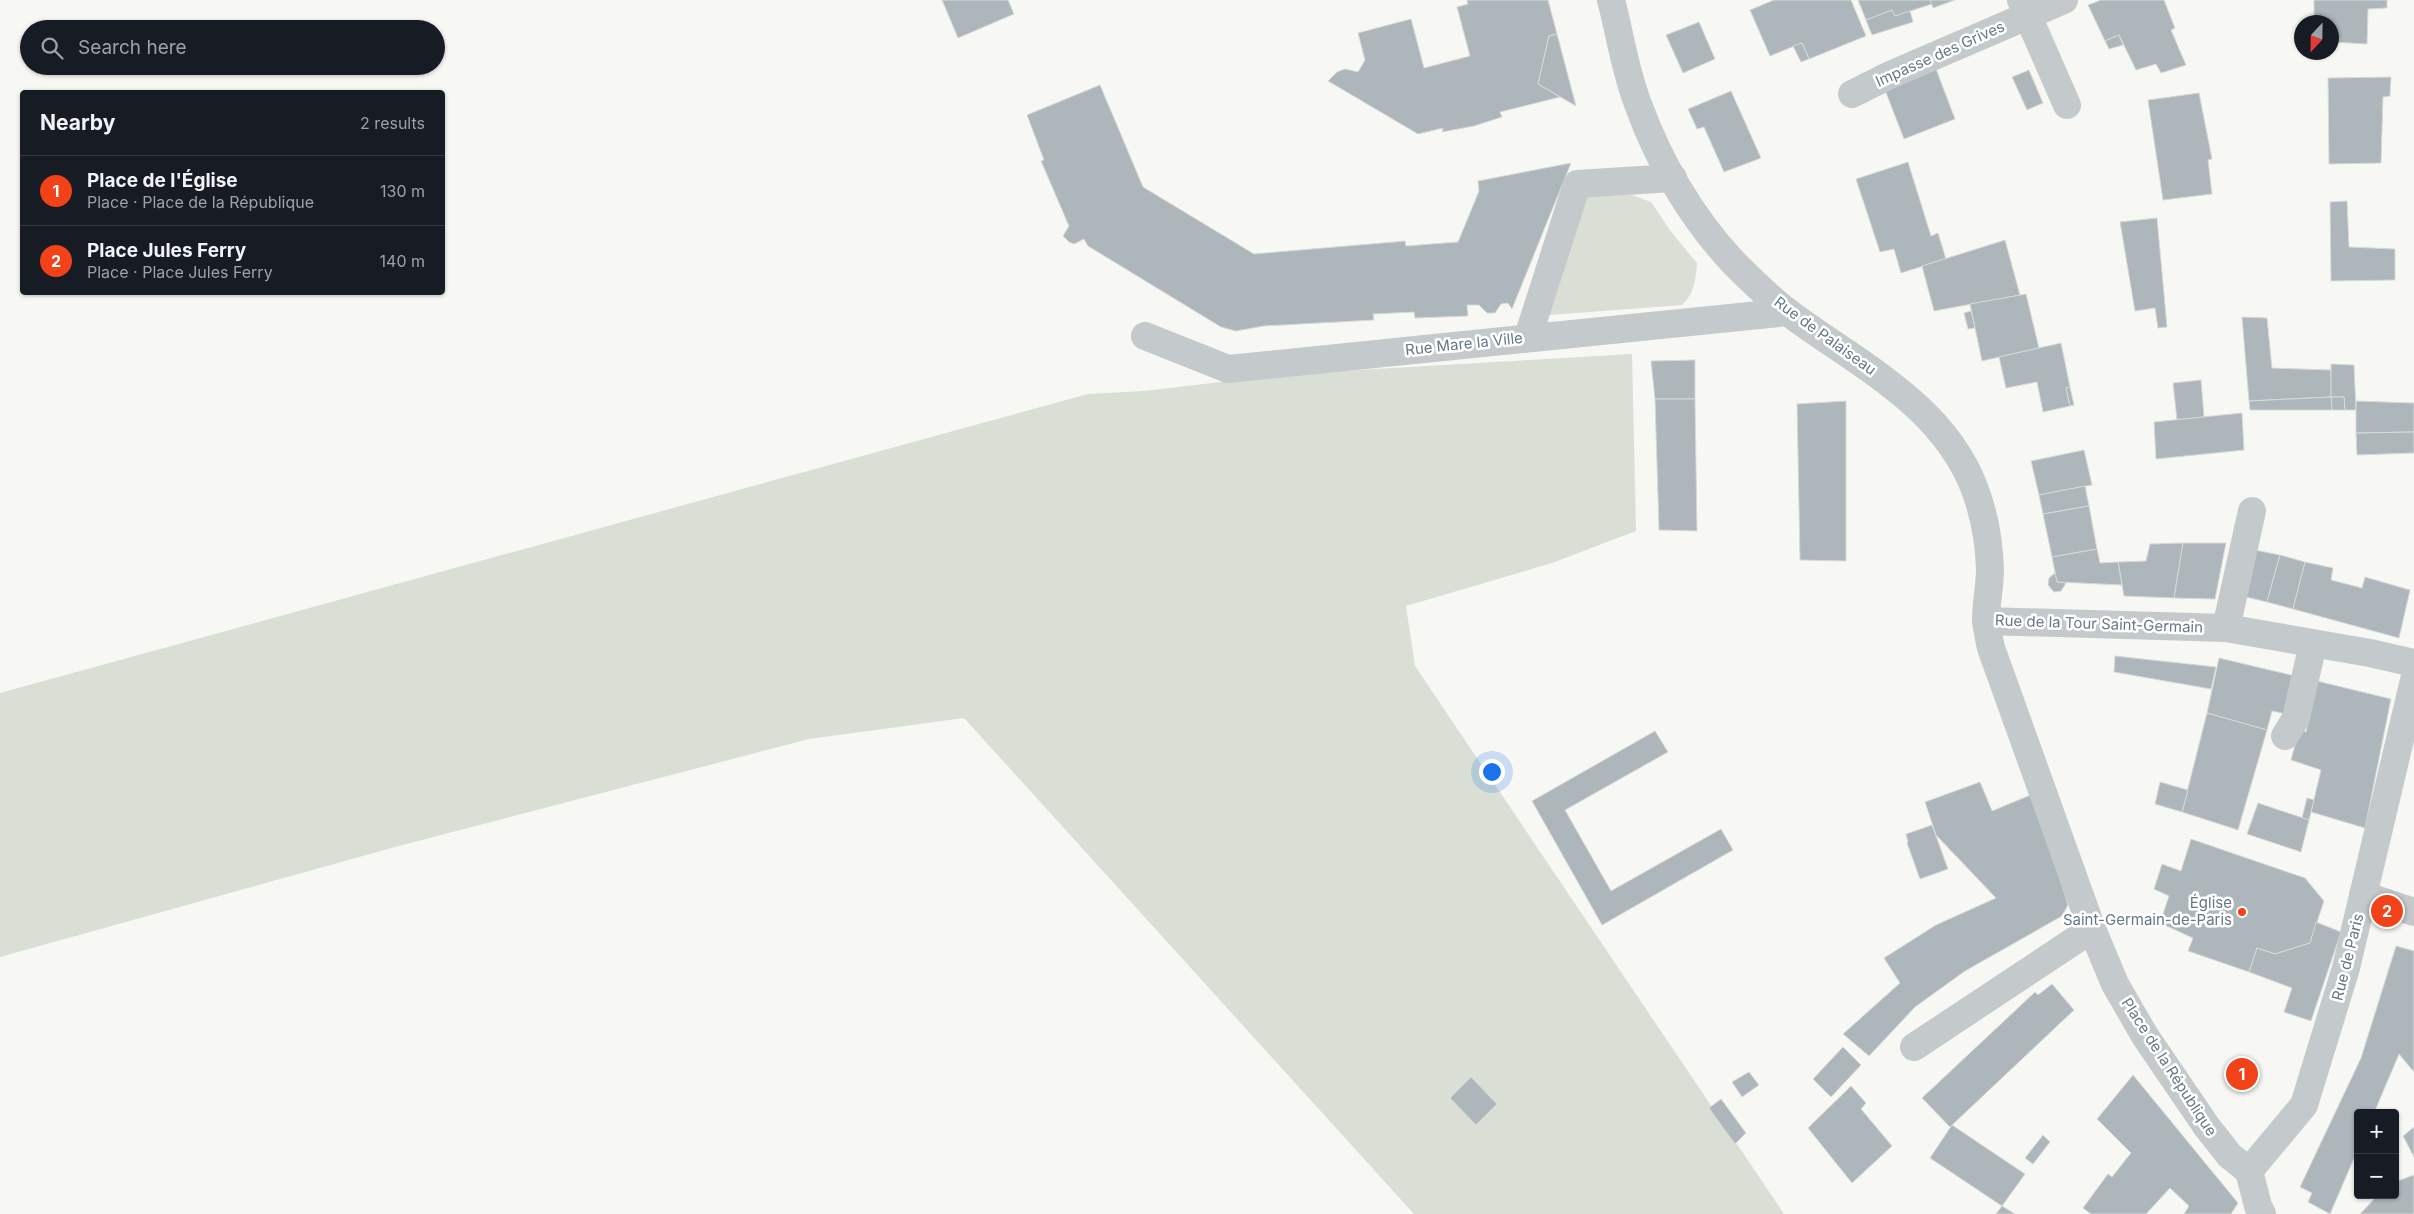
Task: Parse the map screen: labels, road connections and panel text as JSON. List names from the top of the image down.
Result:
{
  "streets": {
    "street": [
      "Impasse des Grives",
      "Rue de Palaiseau",
      "Rue Mare la Ville",
      "Rue de la Tour Saint-Germain",
      "Rue de Paris",
      "Place de la République"
    ]
  },
  "crossings": [
    ["Rue de Palaiseau", "Rue Mare la Ville"],
    ["Rue de Palaiseau", "Rue de la Tour Saint-Germain"],
    ["Rue de la Tour Saint-Germain", "Place de la République"],
    ["Rue de Paris", "Place de la République"]
  ],
  "places": ["Église Saint-Germain-de-Paris"],
  "north": "bottom",
  "page": {
    "search": "Search here",
    "heading": ["Nearby", "2 results"],
    "list": [
      {
        "mark": "1",
        "name": "Place de l'Église",
        "note": "Place · Place de la République",
        "value": "130 m"
      },
      {
        "mark": "2",
        "name": "Place Jules Ferry",
        "note": "Place · Place Jules Ferry",
        "value": "140 m"
      }
    ],
    "pins": ["2", "1"],
    "map_buttons": ["+", "−"]
  }
}
